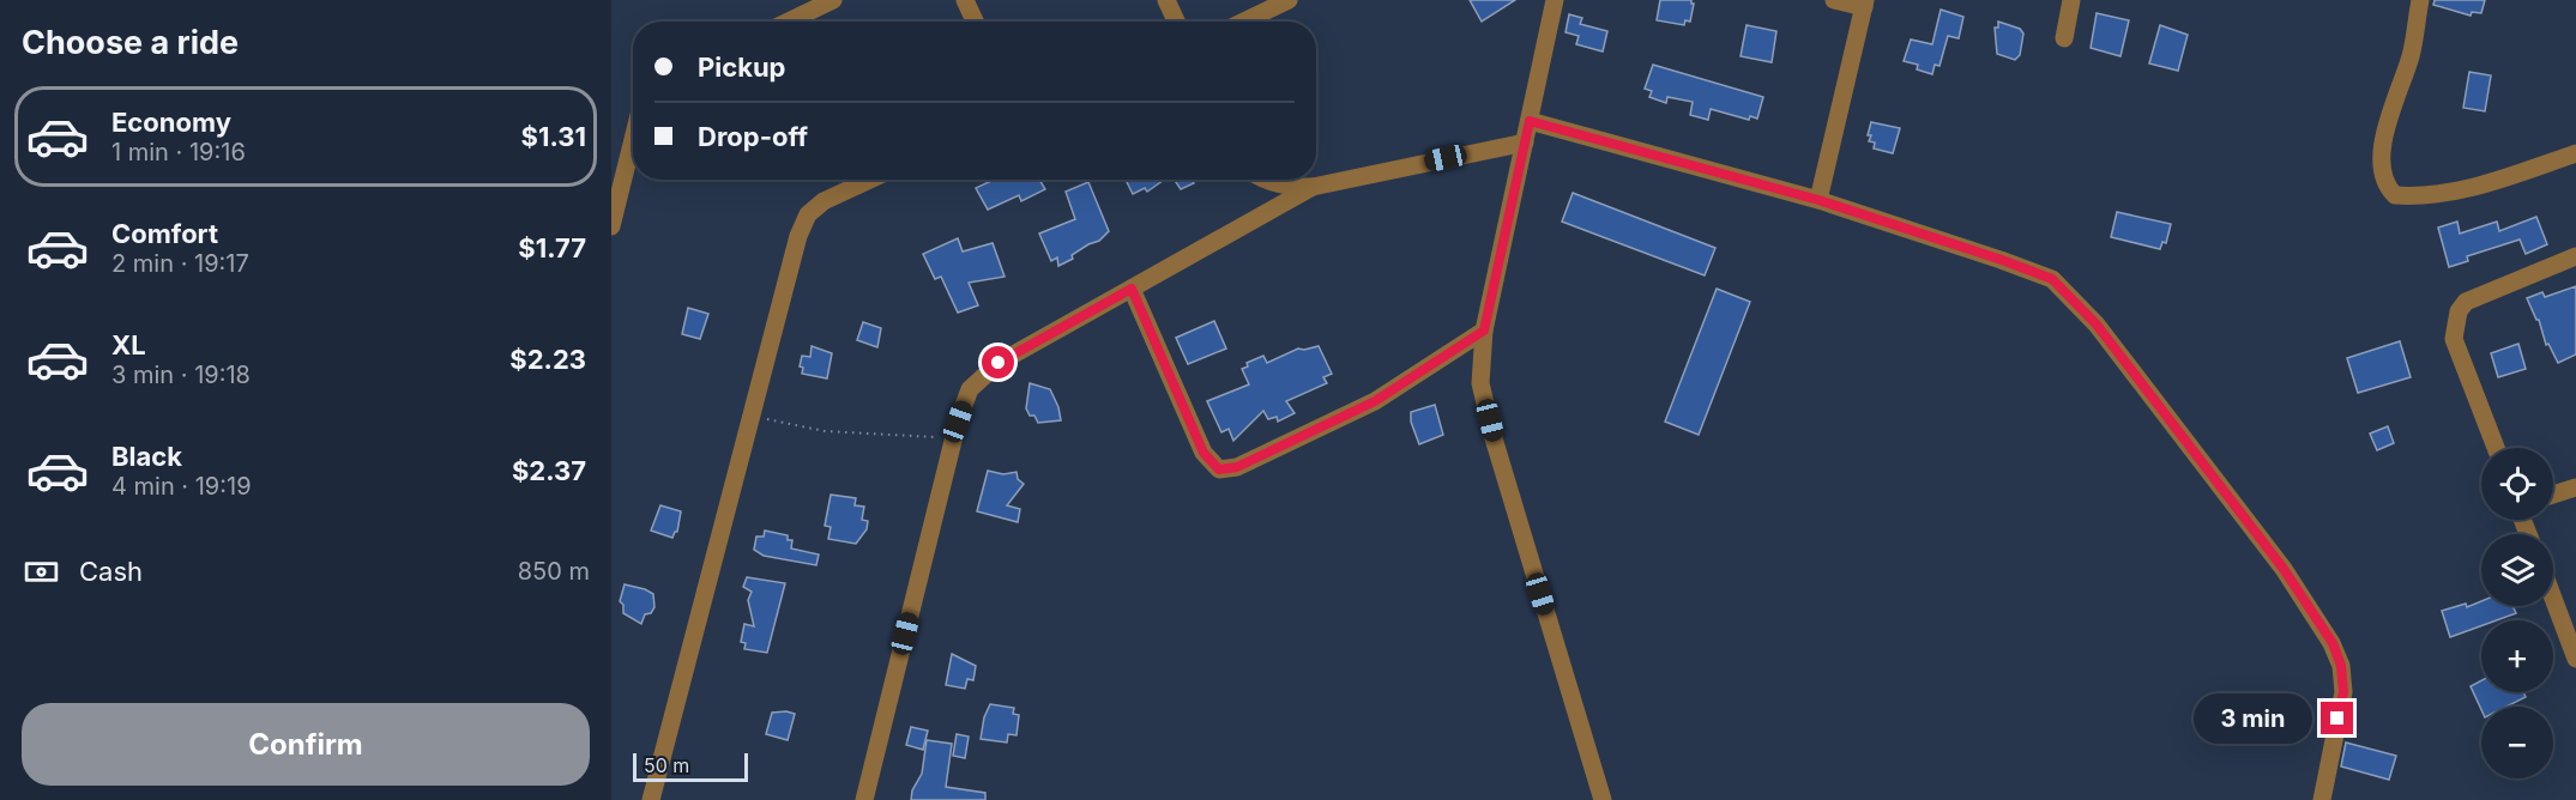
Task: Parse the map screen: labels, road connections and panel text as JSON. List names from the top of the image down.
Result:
{
  "scale_bar": "50 m",
  "page": {
    "heading": "Choose a ride",
    "banner": ["Pickup", "Drop-off"],
    "list": [
      {
        "name": "Economy",
        "note": "1 min · 19:16",
        "value": "$1.31"
      },
      {
        "name": "Comfort",
        "note": "2 min · 19:17",
        "value": "$1.77"
      },
      {
        "name": "XL",
        "note": "3 min · 19:18",
        "value": "$2.23"
      },
      {
        "name": "Black",
        "note": "4 min · 19:19",
        "value": "$2.37"
      }
    ],
    "map_buttons": ["+", "−"],
    "pay": ["Cash", "850 m"],
    "buttons": "Confirm",
    "bubble": "3 min",
    "scale": "50 m"
  }
}
